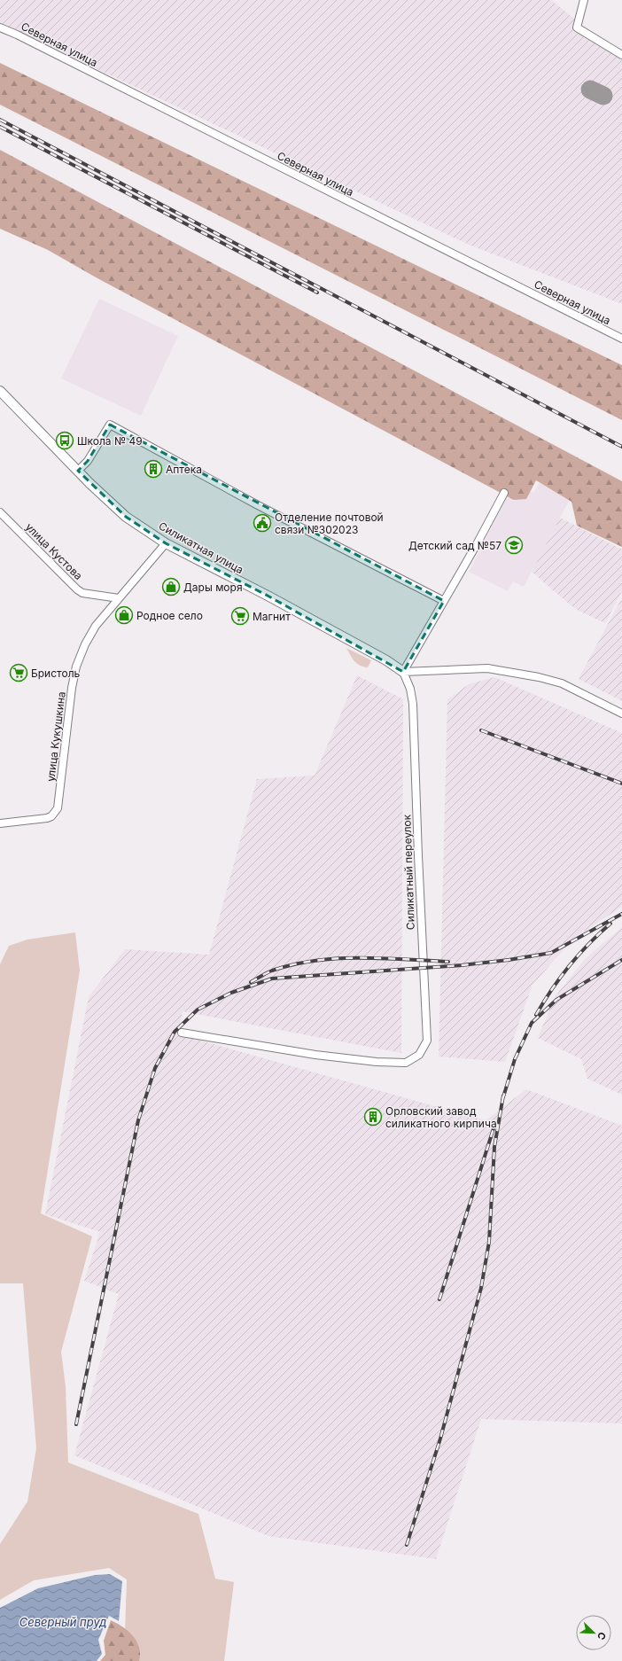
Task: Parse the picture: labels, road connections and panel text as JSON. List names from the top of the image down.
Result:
{
  "streets": {
    "street": [
      "Северная улица",
      "Силикатная улица",
      "улица Кустова",
      "улица Кукушкина",
      "Силикатный переулок"
    ]
  },
  "crossings": [
    ["Силикатная улица", "улица Кукушкина"],
    ["Силикатная улица", "Силикатный переулок"],
    ["улица Кустова", "улица Кукушкина"]
  ],
  "water": ["Северный пруд"],
  "places": {
    "bus stop": ["Школа № 49"],
    "building": ["Аптека", "Орловский завод силикатного кирпича"],
    "public building": ["Отделение почтовой связи №302023"],
    "school or university": ["Детский сад №57"],
    "shop": ["Дары моря", "Родное село"],
    "supermarket": ["Магнит", "Бристоль"]
  },
  "north": "bottom right"
}
